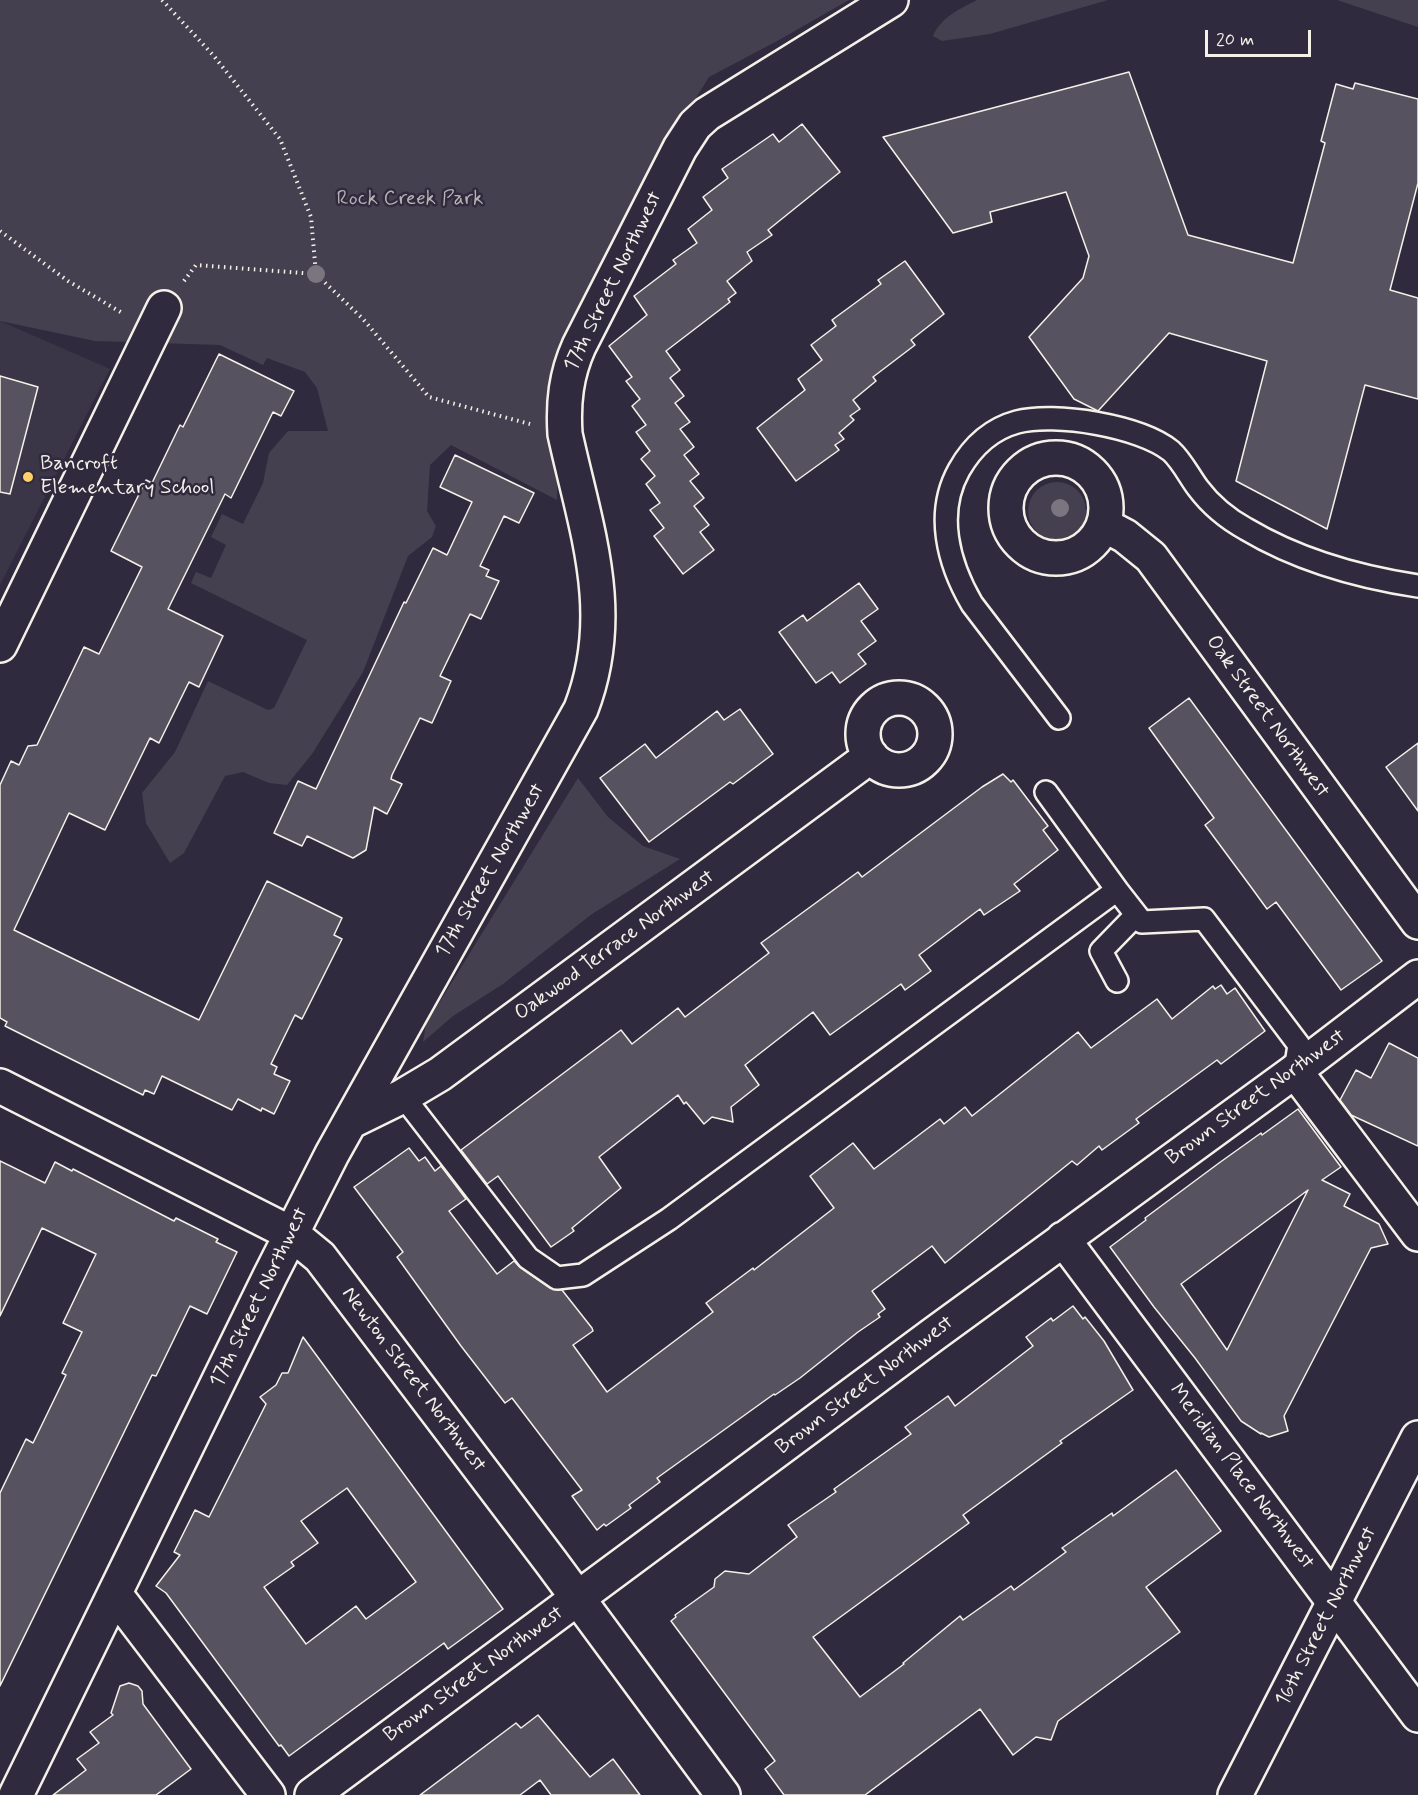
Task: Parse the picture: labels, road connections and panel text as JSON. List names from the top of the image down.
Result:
{
  "streets": {
    "street": [
      "17th Street Northwest",
      "Oak Street Northwest",
      "Oakwood Terrace Northwest",
      "Brown Street Northwest",
      "Newton Street Northwest",
      "Meridian Place Northwest",
      "16th Street Northwest"
    ]
  },
  "crossings": [
    ["17th Street Northwest", "Oakwood Terrace Northwest"],
    ["17th Street Northwest", "Newton Street Northwest"],
    ["Brown Street Northwest", "Newton Street Northwest"],
    ["Brown Street Northwest", "Meridian Place Northwest"],
    ["Meridian Place Northwest", "16th Street Northwest"]
  ],
  "parks": ["Rock Creek Park"],
  "places": ["Bancroft Elementary School"],
  "scale_bar": "20 m"
}
